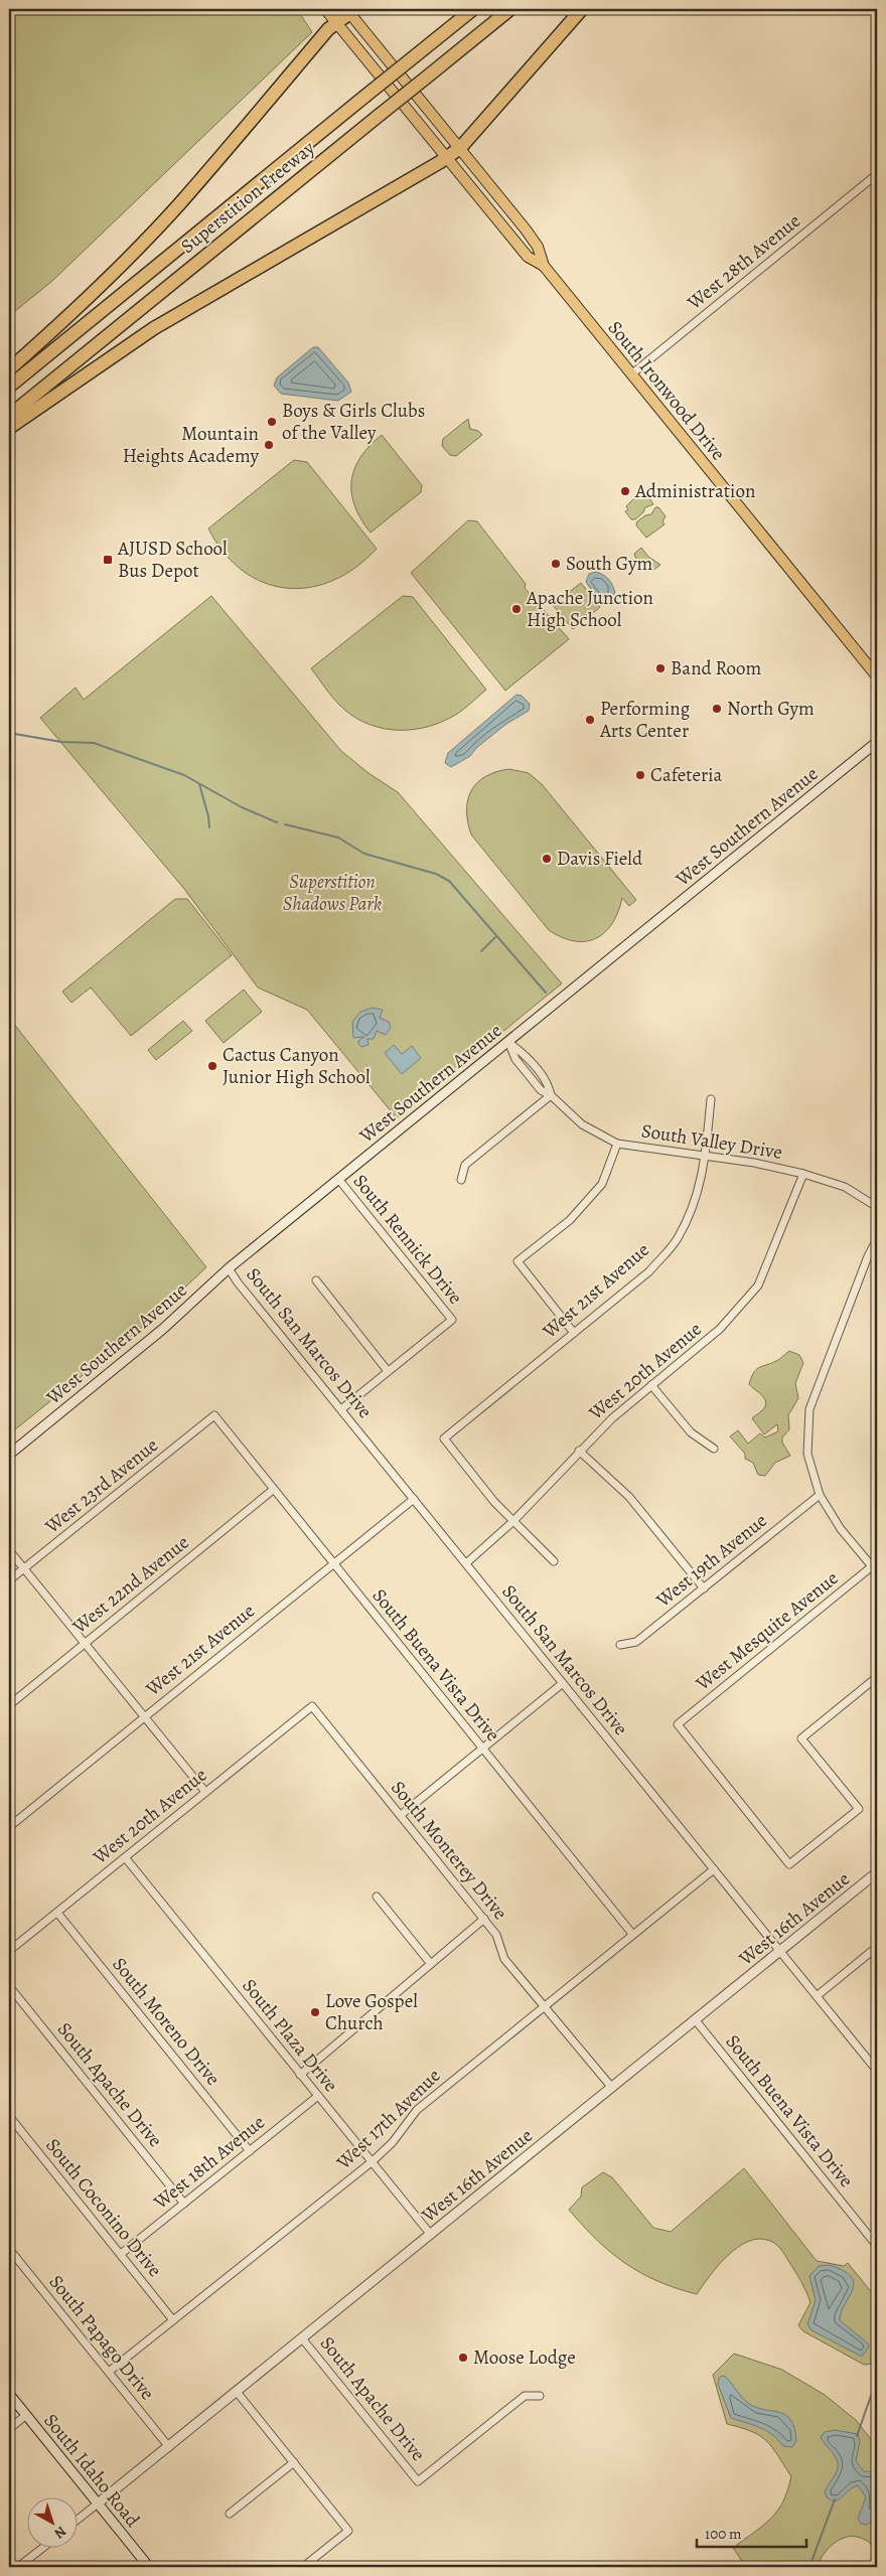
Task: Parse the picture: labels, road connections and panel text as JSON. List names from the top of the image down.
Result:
{
  "streets": {
    "highway": ["Superstition Freeway"],
    "main road": [
      "South Ironwood Drive",
      "West Southern Avenue",
      "West 16th Avenue",
      "South Idaho Road"
    ],
    "street": [
      "West 28th Avenue",
      "South Valley Drive",
      "South Rennick Drive",
      "West 21st Avenue",
      "South San Marcos Drive",
      "West 20th Avenue",
      "West 23rd Avenue",
      "West 19th Avenue",
      "West 22nd Avenue",
      "West Mesquite Avenue",
      "South Buena Vista Drive",
      "South Monterey Drive",
      "South Moreno Drive",
      "South Plaza Drive",
      "South Apache Drive",
      "West 17th Avenue",
      "West 18th Avenue",
      "South Coconino Drive",
      "South Papago Drive"
    ]
  },
  "crossings": [
    ["West 28th Avenue", "South Ironwood Drive"],
    ["West Southern Avenue", "South Valley Drive"],
    ["West Southern Avenue", "South Rennick Drive"],
    ["West Southern Avenue", "South San Marcos Drive"],
    ["South Valley Drive", "West 21st Avenue"],
    ["South Valley Drive", "West 20th Avenue"],
    ["West 21st Avenue", "South San Marcos Drive"],
    ["West 21st Avenue", "West 20th Avenue"],
    ["West 21st Avenue", "South Buena Vista Drive"],
    ["South San Marcos Drive", "West 20th Avenue"],
    ["South San Marcos Drive", "West 16th Avenue"],
    ["South San Marcos Drive", "West 17th Avenue"],
    ["West 20th Avenue", "South Monterey Drive"],
    ["West 20th Avenue", "South Moreno Drive"],
    ["West 20th Avenue", "South Plaza Drive"],
    ["West 23rd Avenue", "South Buena Vista Drive"],
    ["West 22nd Avenue", "South Buena Vista Drive"],
    ["South Buena Vista Drive", "West 16th Avenue"],
    ["South Buena Vista Drive", "West 17th Avenue"],
    ["South Monterey Drive", "West 16th Avenue"],
    ["South Monterey Drive", "West 17th Avenue"],
    ["West 16th Avenue", "South Plaza Drive"],
    ["West 16th Avenue", "South Apache Drive"],
    ["West 16th Avenue", "South Papago Drive"],
    ["West 16th Avenue", "South Idaho Road"],
    ["South Moreno Drive", "West 18th Avenue"],
    ["South Plaza Drive", "West 17th Avenue"],
    ["South Plaza Drive", "West 18th Avenue"],
    ["South Apache Drive", "West 18th Avenue"],
    ["West 17th Avenue", "South Coconino Drive"],
    ["West 17th Avenue", "South Papago Drive"],
    ["West 18th Avenue", "South Coconino Drive"]
  ],
  "parks": ["Superstition Shadows Park"],
  "places": {
    "other": [
      "Boys & Girls Clubs of the Valley",
      "Mountain Heights Academy",
      "Administration",
      "South Gym",
      "Apache Junction High School",
      "Band Room",
      "North Gym",
      "Performing Arts Center",
      "Cafeteria",
      "Davis Field",
      "Cactus Canyon Junior High School",
      "Love Gospel Church",
      "Moose Lodge"
    ],
    "transit": ["AJUSD School Bus Depot"]
  },
  "scale_bar": "100 m",
  "north": "bottom right"
}
